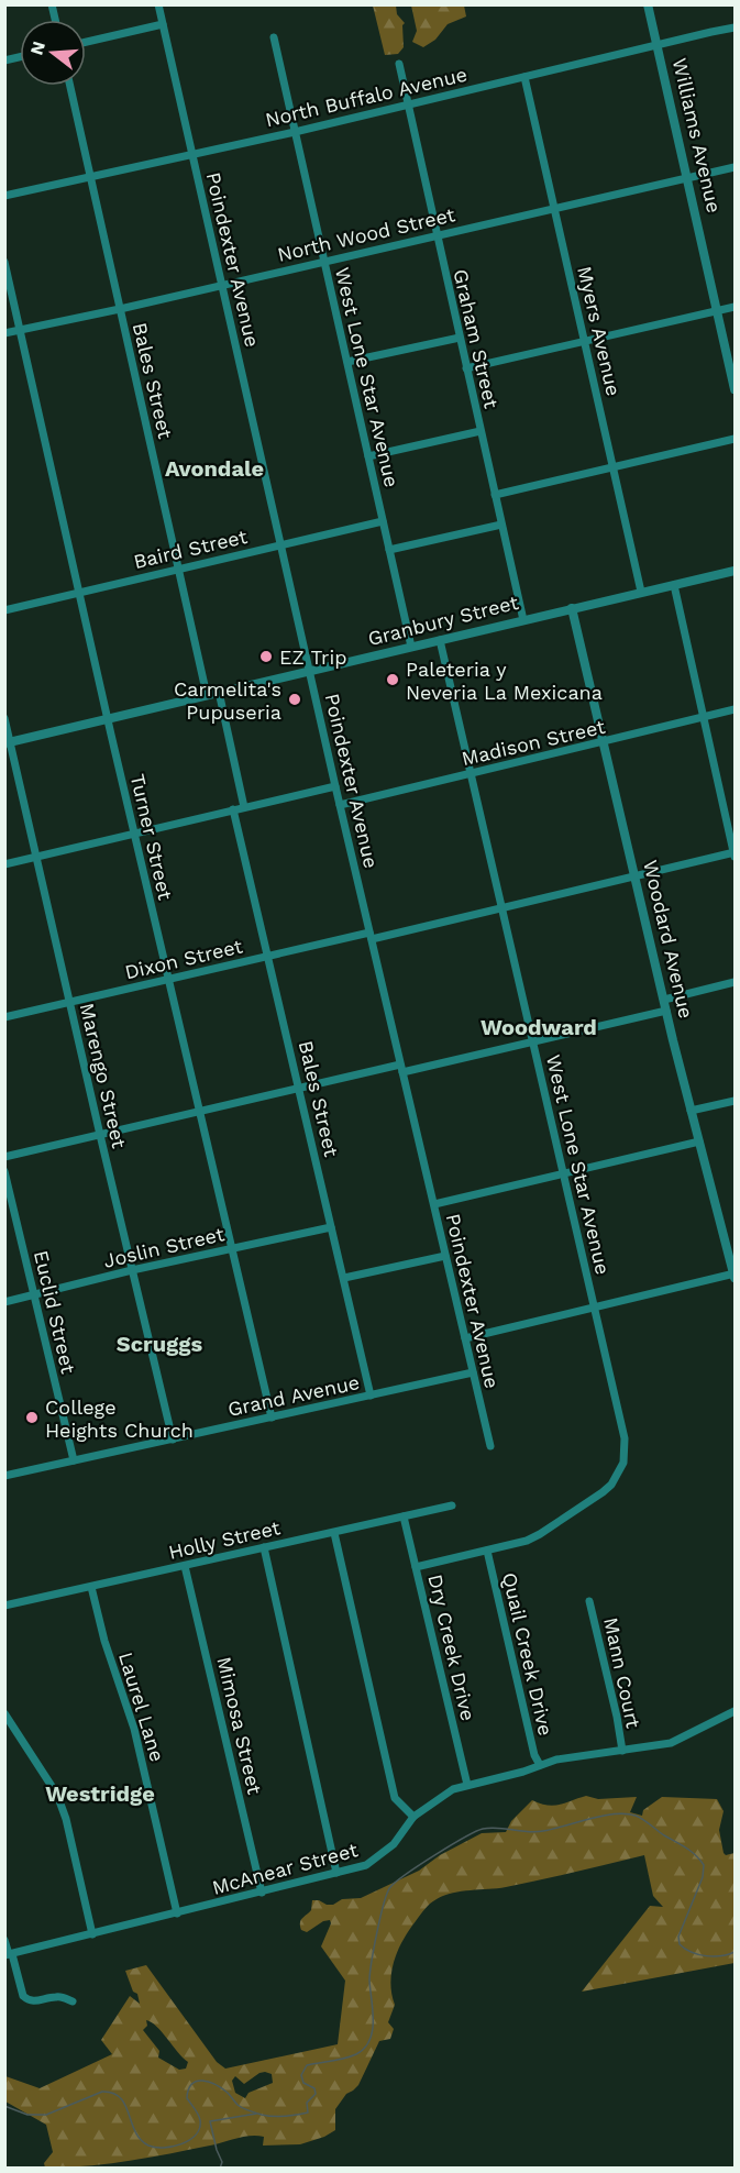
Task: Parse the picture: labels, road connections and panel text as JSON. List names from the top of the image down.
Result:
{
  "streets": {
    "street": [
      "North Buffalo Avenue",
      "Williams Avenue",
      "North Wood Street",
      "Poindexter Avenue",
      "Myers Avenue",
      "Graham Street",
      "West Lone Star Avenue",
      "Bales Street",
      "Baird Street",
      "Granbury Street",
      "Madison Street",
      "Turner Street",
      "Woodard Avenue",
      "Dixon Street",
      "Marengo Street",
      "Joslin Street",
      "Euclid Street",
      "Grand Avenue",
      "Holly Street",
      "Dry Creek Drive",
      "Quail Creek Drive",
      "Mann Court",
      "Laurel Lane",
      "Mimosa Street",
      "McAnear Street"
    ]
  },
  "crossings": [
    ["North Buffalo Avenue", "Williams Avenue"],
    ["North Buffalo Avenue", "Poindexter Avenue"],
    ["North Buffalo Avenue", "Myers Avenue"],
    ["North Buffalo Avenue", "Graham Street"],
    ["North Buffalo Avenue", "West Lone Star Avenue"],
    ["North Buffalo Avenue", "Bales Street"],
    ["Williams Avenue", "North Wood Street"],
    ["North Wood Street", "Poindexter Avenue"],
    ["North Wood Street", "Myers Avenue"],
    ["North Wood Street", "Graham Street"],
    ["North Wood Street", "West Lone Star Avenue"],
    ["North Wood Street", "Bales Street"],
    ["North Wood Street", "Turner Street"],
    ["Poindexter Avenue", "Baird Street"],
    ["Poindexter Avenue", "Granbury Street"],
    ["Poindexter Avenue", "Madison Street"],
    ["Poindexter Avenue", "Dixon Street"],
    ["Poindexter Avenue", "Grand Avenue"],
    ["Myers Avenue", "Granbury Street"],
    ["Graham Street", "Granbury Street"],
    ["West Lone Star Avenue", "Baird Street"],
    ["West Lone Star Avenue", "Granbury Street"],
    ["West Lone Star Avenue", "Madison Street"],
    ["West Lone Star Avenue", "Dixon Street"],
    ["West Lone Star Avenue", "Dry Creek Drive"],
    ["West Lone Star Avenue", "Quail Creek Drive"],
    ["Bales Street", "Baird Street"],
    ["Bales Street", "Granbury Street"],
    ["Bales Street", "Dixon Street"],
    ["Bales Street", "Joslin Street"],
    ["Bales Street", "Grand Avenue"],
    ["Baird Street", "Turner Street"],
    ["Granbury Street", "Turner Street"],
    ["Granbury Street", "Woodard Avenue"],
    ["Granbury Street", "Marengo Street"],
    ["Madison Street", "Woodard Avenue"],
    ["Turner Street", "Dixon Street"],
    ["Turner Street", "Joslin Street"],
    ["Turner Street", "Grand Avenue"],
    ["Woodard Avenue", "Dixon Street"],
    ["Dixon Street", "Marengo Street"],
    ["Marengo Street", "Joslin Street"],
    ["Marengo Street", "Grand Avenue"],
    ["Joslin Street", "Euclid Street"],
    ["Euclid Street", "Grand Avenue"],
    ["Holly Street", "Dry Creek Drive"],
    ["Holly Street", "Laurel Lane"],
    ["Holly Street", "Mimosa Street"],
    ["Dry Creek Drive", "McAnear Street"],
    ["Quail Creek Drive", "McAnear Street"],
    ["Mann Court", "McAnear Street"],
    ["Laurel Lane", "McAnear Street"],
    ["Mimosa Street", "McAnear Street"]
  ],
  "districts": [
    "Avondale",
    "Woodward",
    "Scruggs",
    "Westridge"
  ],
  "places": [
    "EZ Trip",
    "Paleteria y Neveria La Mexicana",
    "Carmelita's Pupuseria",
    "College Heights Church"
  ],
  "north": "left"
}
